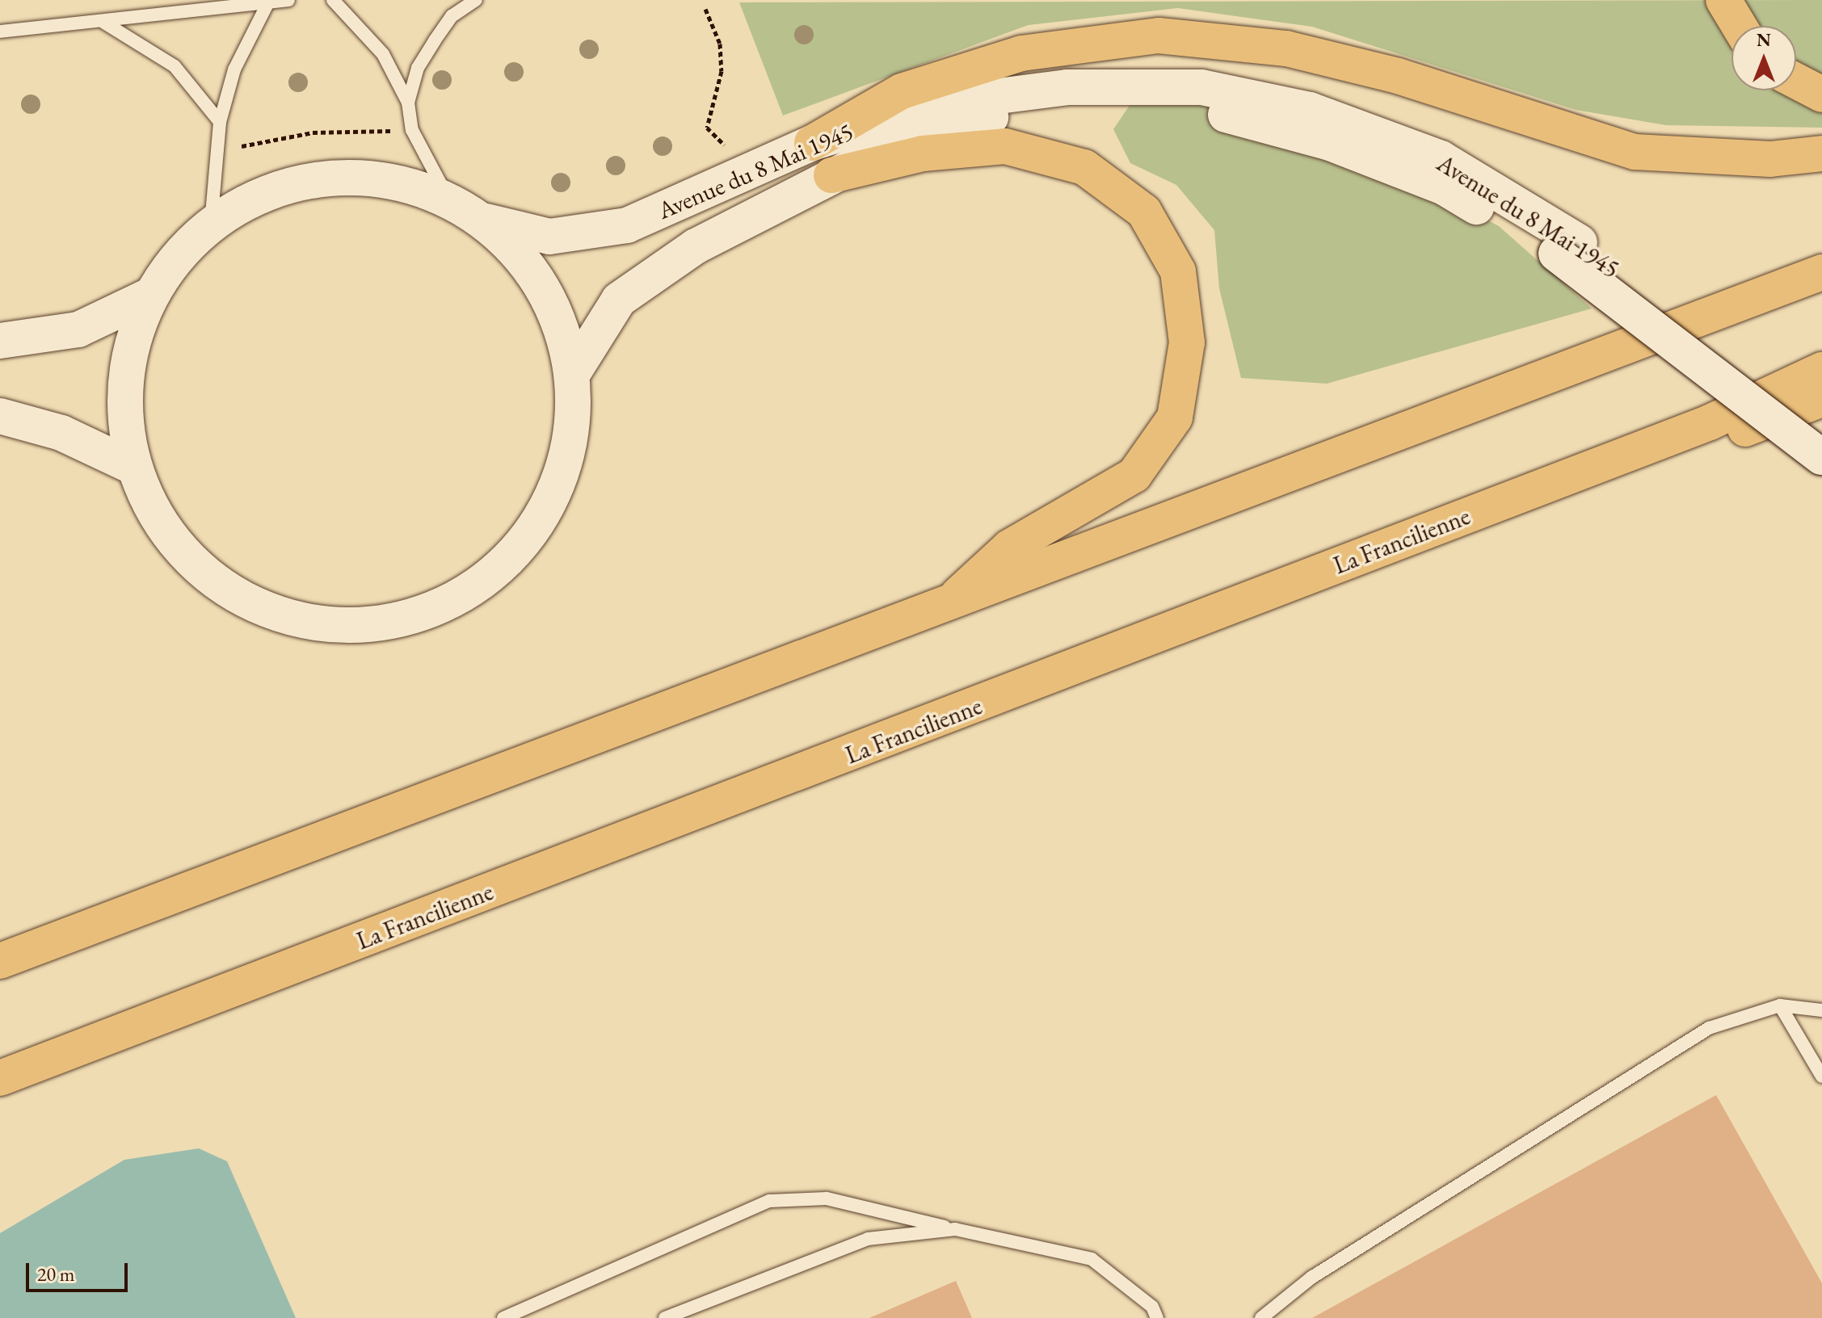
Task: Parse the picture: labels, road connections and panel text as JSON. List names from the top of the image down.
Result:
{
  "streets": {
    "highway": ["La Francilienne"],
    "main road": ["Avenue du 8 Mai 1945"]
  },
  "scale_bar": "20 m",
  "north": "top"
}
